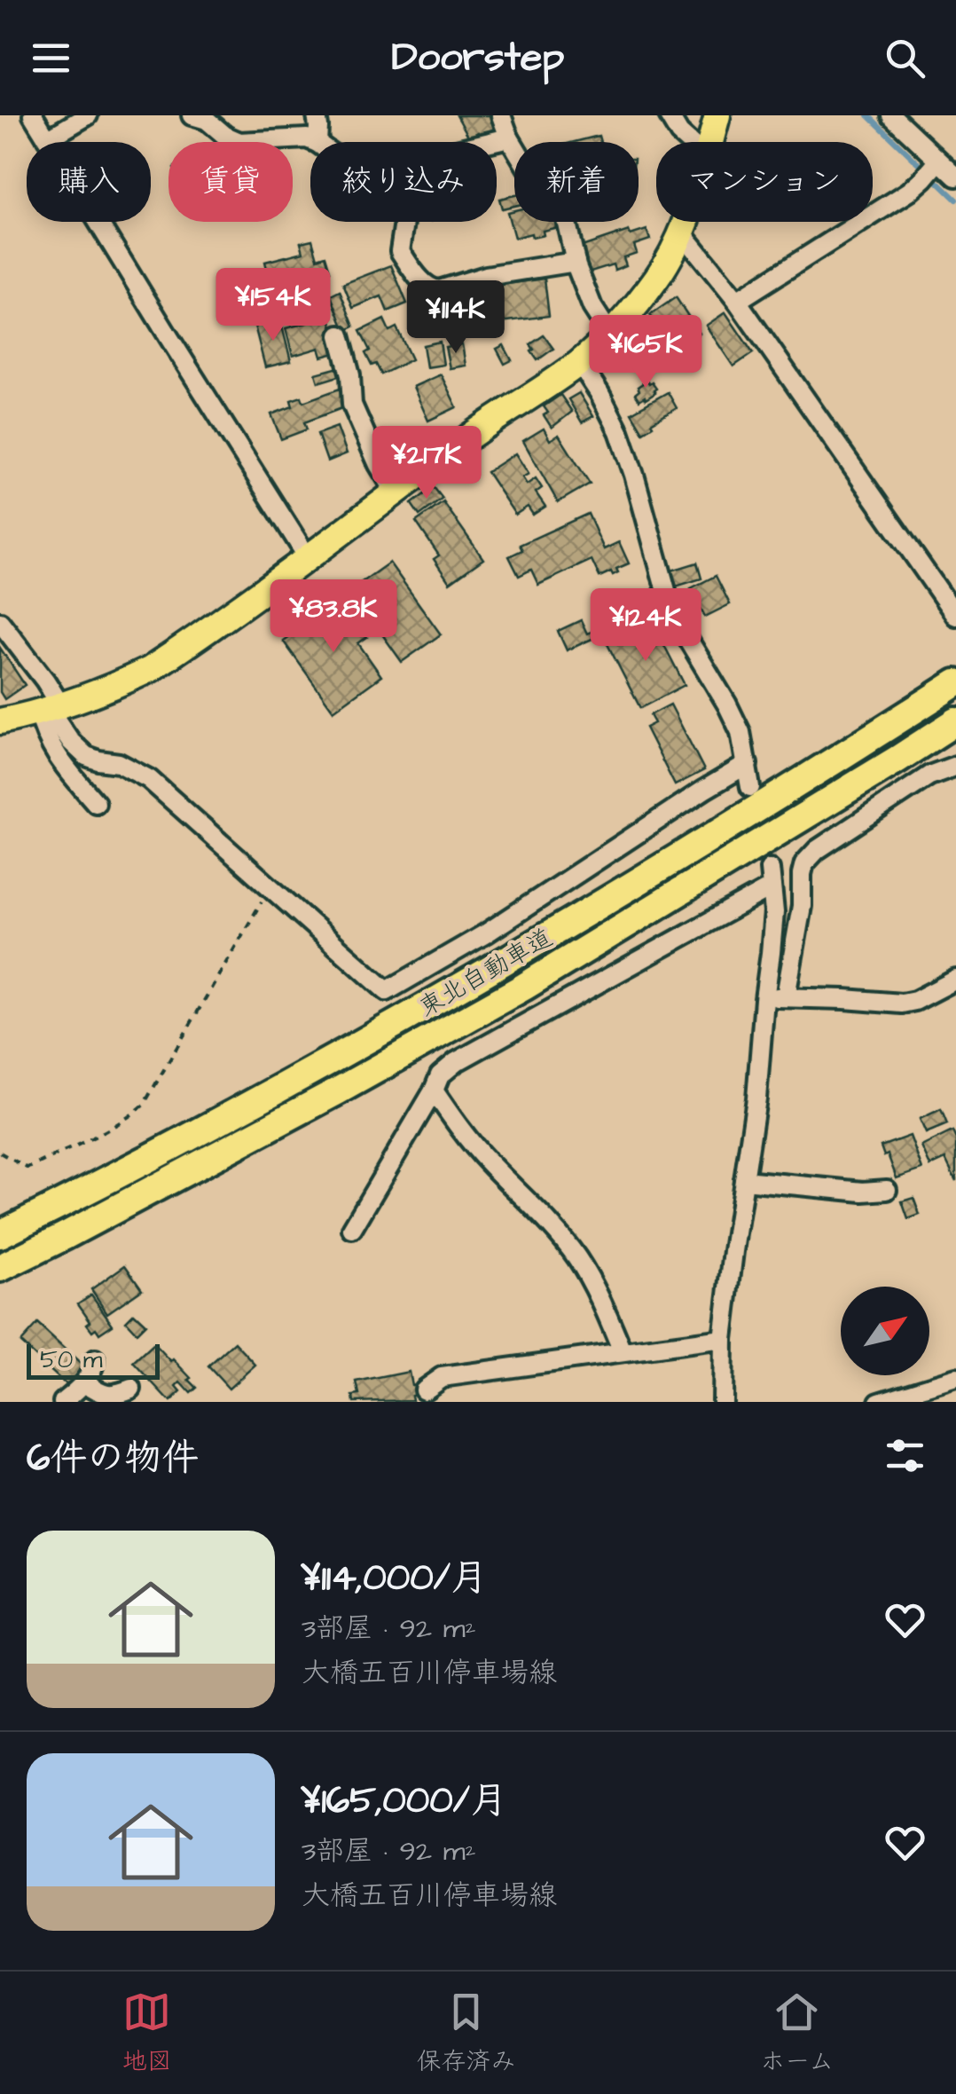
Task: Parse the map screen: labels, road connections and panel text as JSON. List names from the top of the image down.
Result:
{
  "streets": {
    "highway": ["東北自動車道"]
  },
  "scale_bar": "50 m",
  "north": "top right",
  "page": {
    "header": "Doorstep",
    "chip": [
      "購入",
      "賃貸",
      "絞り込み",
      "新着",
      "マンション"
    ],
    "price": [
      "¥154K",
      "¥114K",
      "¥165K",
      "¥217K",
      "¥83.8K",
      "¥124K"
    ],
    "scale": "50 m",
    "heading": "6件の物件",
    "list": [
      {
        "name": "¥114,000/月",
        "note": "3部屋 · 92 m² · 大橋五百川停車場線"
      },
      {
        "name": "¥165,000/月",
        "note": "3部屋 · 92 m² · 大橋五百川停車場線"
      }
    ],
    "tabs": ["地図", "保存済み", "ホーム"]
  }
}
